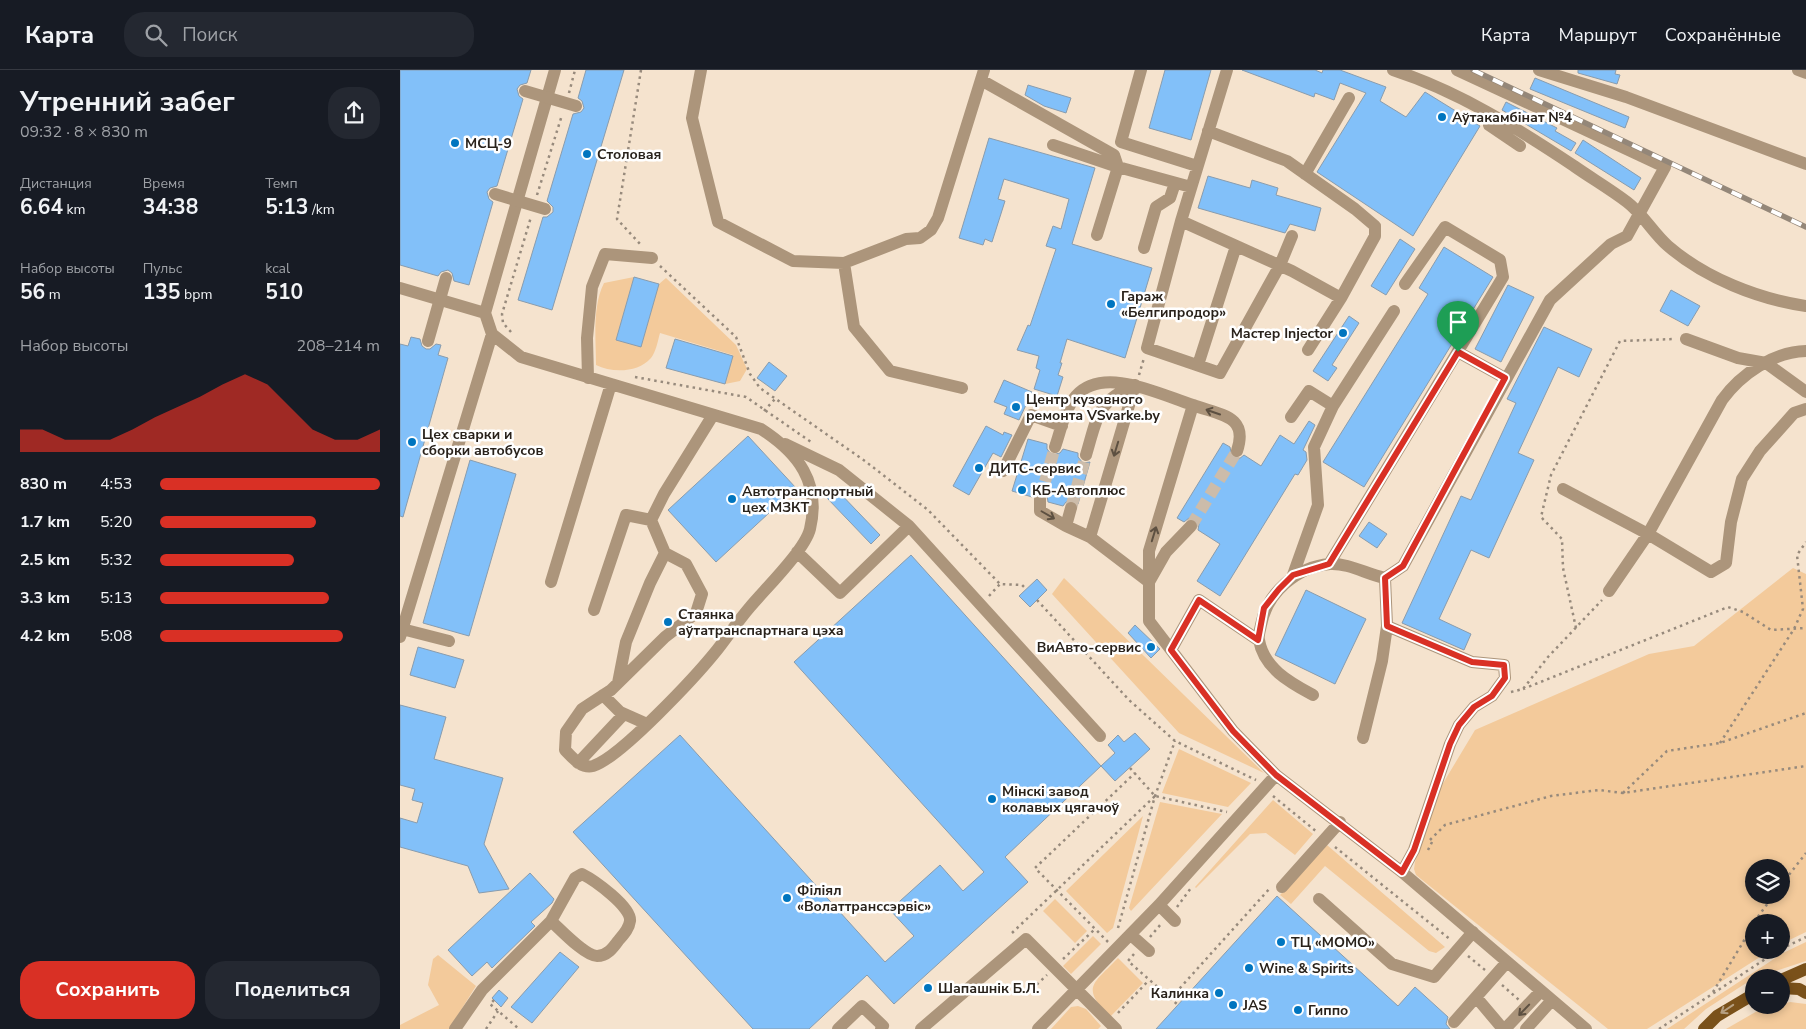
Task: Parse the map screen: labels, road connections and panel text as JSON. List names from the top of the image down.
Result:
{
  "places": [
    "Аўтакамбінат №4",
    "МСЦ-9",
    "Столовая",
    "Гараж «Белгипродор»",
    "Мастер Injector",
    "Центр кузовного ремонта VSvarke.by",
    "Цех сварки и сборки автобусов",
    "ДИТС-сервис",
    "КБ-Автоплюс",
    "Автотранспортный цех МЗКТ",
    "Стаянка аўтатранспартнага цэха",
    "ВиАвто-сервис",
    "Мінскі завод колавых цягачоў",
    "Філіял «Волаттранссэрвіс»",
    "ТЦ «МОМО»",
    "Wine & Spirits",
    "Шапашнік Б.Л.",
    "Калинка",
    "JAS",
    "Гиппо"
  ],
  "page": {
    "header": "Карта",
    "search": "Поиск",
    "nav": ["Карта", "Маршрут", "Сохранённые"],
    "heading": ["Утренний забег", "09:32 · 8 × 830 m"],
    "stats": [
      ["Дистанция", "6.64 km"],
      ["Время", "34:38"],
      ["Темп", "5:13 /km"],
      ["Набор высоты", "56 m"],
      ["Пульс", "135 bpm"],
      ["kcal", "510"]
    ],
    "chart": ["Набор высоты", "208–214 m"],
    "list": [
      {
        "name": "830 m",
        "note": "4:53"
      },
      {
        "name": "1.7 km",
        "note": "5:20"
      },
      {
        "name": "2.5 km",
        "note": "5:32"
      },
      {
        "name": "3.3 km",
        "note": "5:13"
      },
      {
        "name": "4.2 km",
        "note": "5:08"
      }
    ],
    "map_buttons": ["+", "−"],
    "buttons": ["Сохранить", "Поделиться"]
  }
}
